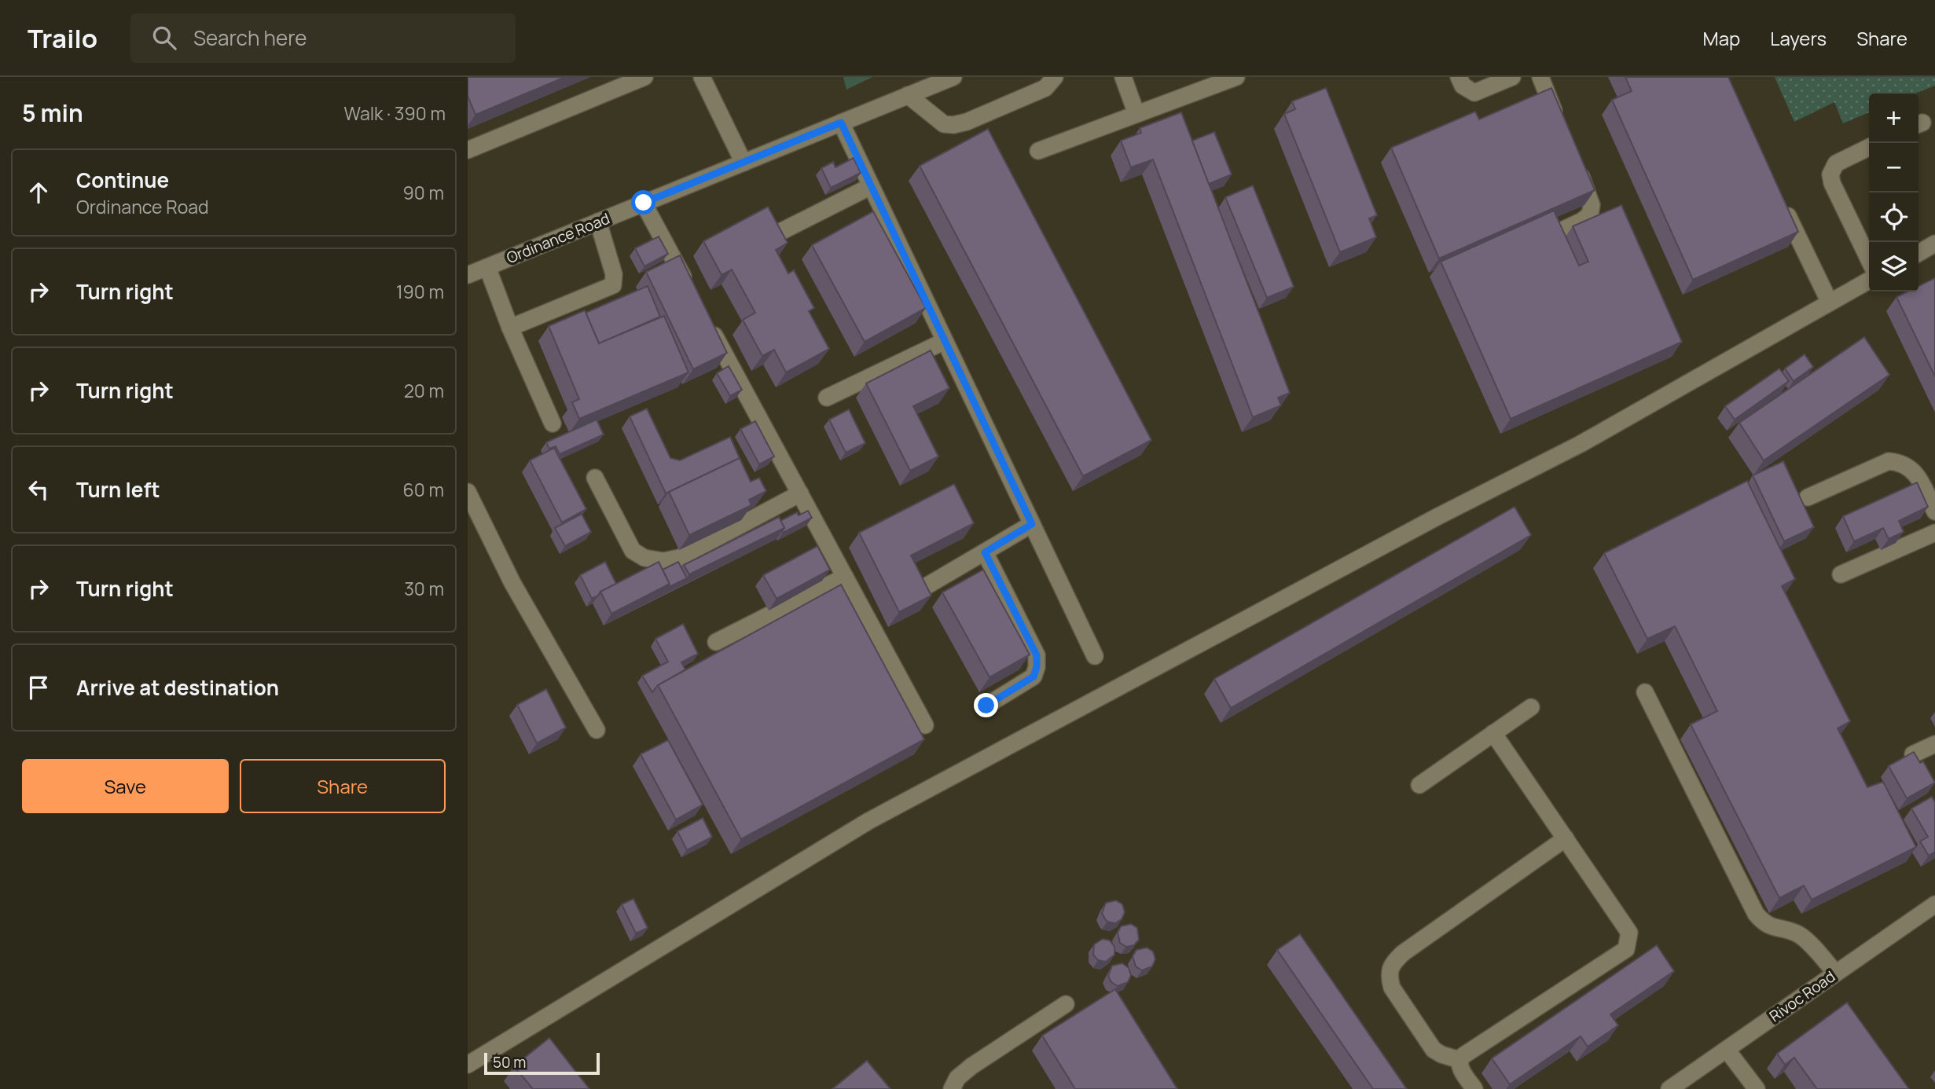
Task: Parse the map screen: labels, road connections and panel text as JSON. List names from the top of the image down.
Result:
{
  "streets": {
    "street": ["Ordinance Road", "Rivoc Road"]
  },
  "scale_bar": "50 m",
  "page": {
    "header": "Trailo",
    "search": "Search here",
    "nav": ["Map", "Layers", "Share"],
    "heading": ["5 min", "Walk · 390 m"],
    "map_buttons": ["+", "−"],
    "list": [
      ["Continue", "Ordinance Road", "90 m"],
      ["Turn right", "190 m"],
      ["Turn right", "20 m"],
      ["Turn left", "60 m"],
      ["Turn right", "30 m"],
      "Arrive at destination"
    ],
    "buttons": ["Save", "Share"],
    "scale": "50 m"
  }
}
